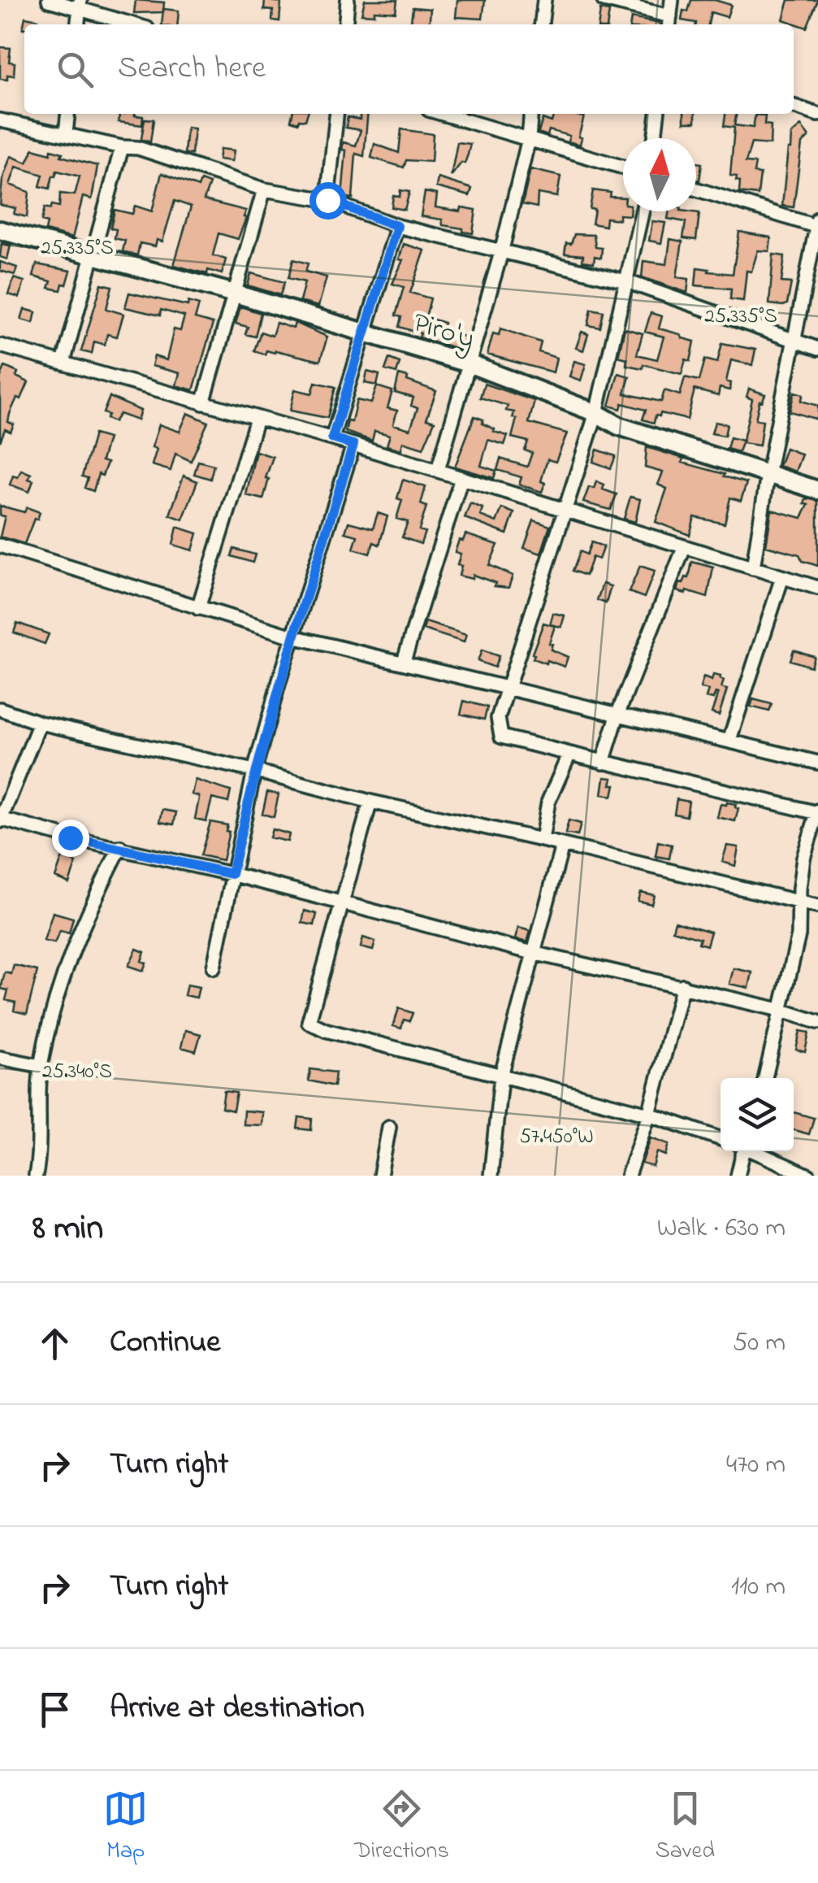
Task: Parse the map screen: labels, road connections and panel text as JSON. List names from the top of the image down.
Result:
{
  "streets": {
    "main road": ["Piro'y"]
  },
  "north": "top",
  "page": {
    "search": "Search here",
    "heading": ["8 min", "Walk · 630 m"],
    "list": [
      ["Continue", "50 m"],
      ["Turn right", "470 m"],
      ["Turn right", "110 m"],
      "Arrive at destination"
    ],
    "nav": ["Map", "Directions", "Saved"]
  },
  "coordinates": ["25.335°S", "25.340°S", "57.450°W"]
}
